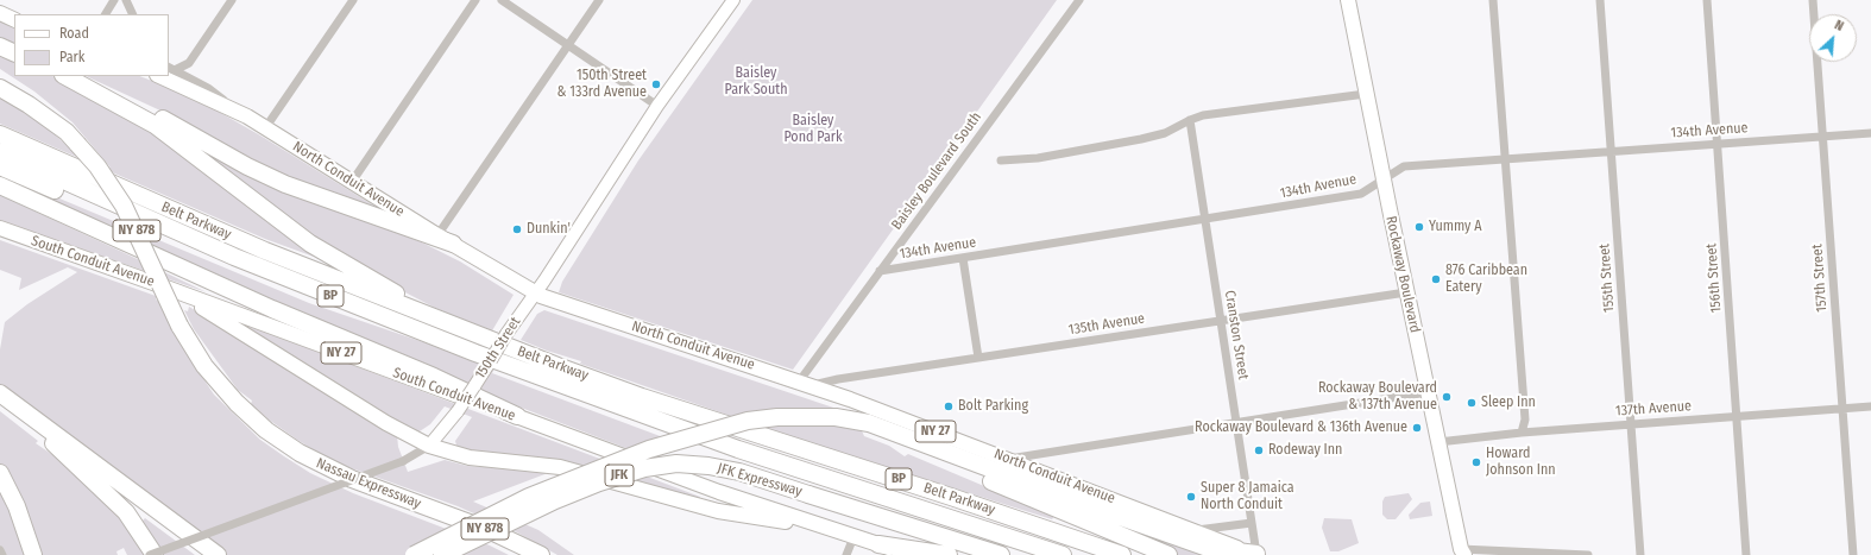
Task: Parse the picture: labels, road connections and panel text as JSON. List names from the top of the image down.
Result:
{
  "streets": {
    "highway": [
      "Belt Parkway",
      "NY 878",
      "BP",
      "JFK",
      "JFK Expressway",
      "Nassau Expressway"
    ],
    "main road": [
      "North Conduit Avenue",
      "South Conduit Avenue",
      "Rockaway Boulevard",
      "150th Street",
      "NY 27"
    ],
    "street": [
      "134th Avenue",
      "Baisley Boulevard South",
      "155th Street",
      "156th Street",
      "157th Street",
      "135th Avenue",
      "Cranston Street",
      "137th Avenue"
    ]
  },
  "crossings": [
    ["134th Avenue", "Baisley Boulevard South"],
    ["134th Avenue", "Rockaway Boulevard"],
    ["134th Avenue", "155th Street"],
    ["134th Avenue", "156th Street"],
    ["134th Avenue", "157th Street"],
    ["134th Avenue", "Cranston Street"],
    ["Baisley Boulevard South", "North Conduit Avenue"],
    ["Baisley Boulevard South", "135th Avenue"],
    ["North Conduit Avenue", "135th Avenue"],
    ["North Conduit Avenue", "Cranston Street"],
    ["North Conduit Avenue", "150th Street"],
    ["North Conduit Avenue", "JFK"],
    ["Rockaway Boulevard", "135th Avenue"],
    ["Rockaway Boulevard", "137th Avenue"],
    ["155th Street", "137th Avenue"],
    ["156th Street", "137th Avenue"],
    ["157th Street", "137th Avenue"],
    ["135th Avenue", "Cranston Street"]
  ],
  "parks": ["Baisley Park South", "Baisley Pond Park"],
  "places": [
    "150th Street & 133rd Avenue",
    "Yummy A",
    "Dunkin'",
    "876 Caribbean Eatery",
    "Rockaway Boulevard & 137th Avenue",
    "Sleep Inn",
    "Bolt Parking",
    "Rockaway Boulevard & 136th Avenue",
    "Rodeway Inn",
    "Howard Johnson Inn",
    "Super 8 Jamaica North Conduit"
  ],
  "legend": ["Road", "Park"],
  "north": "top right"
}
